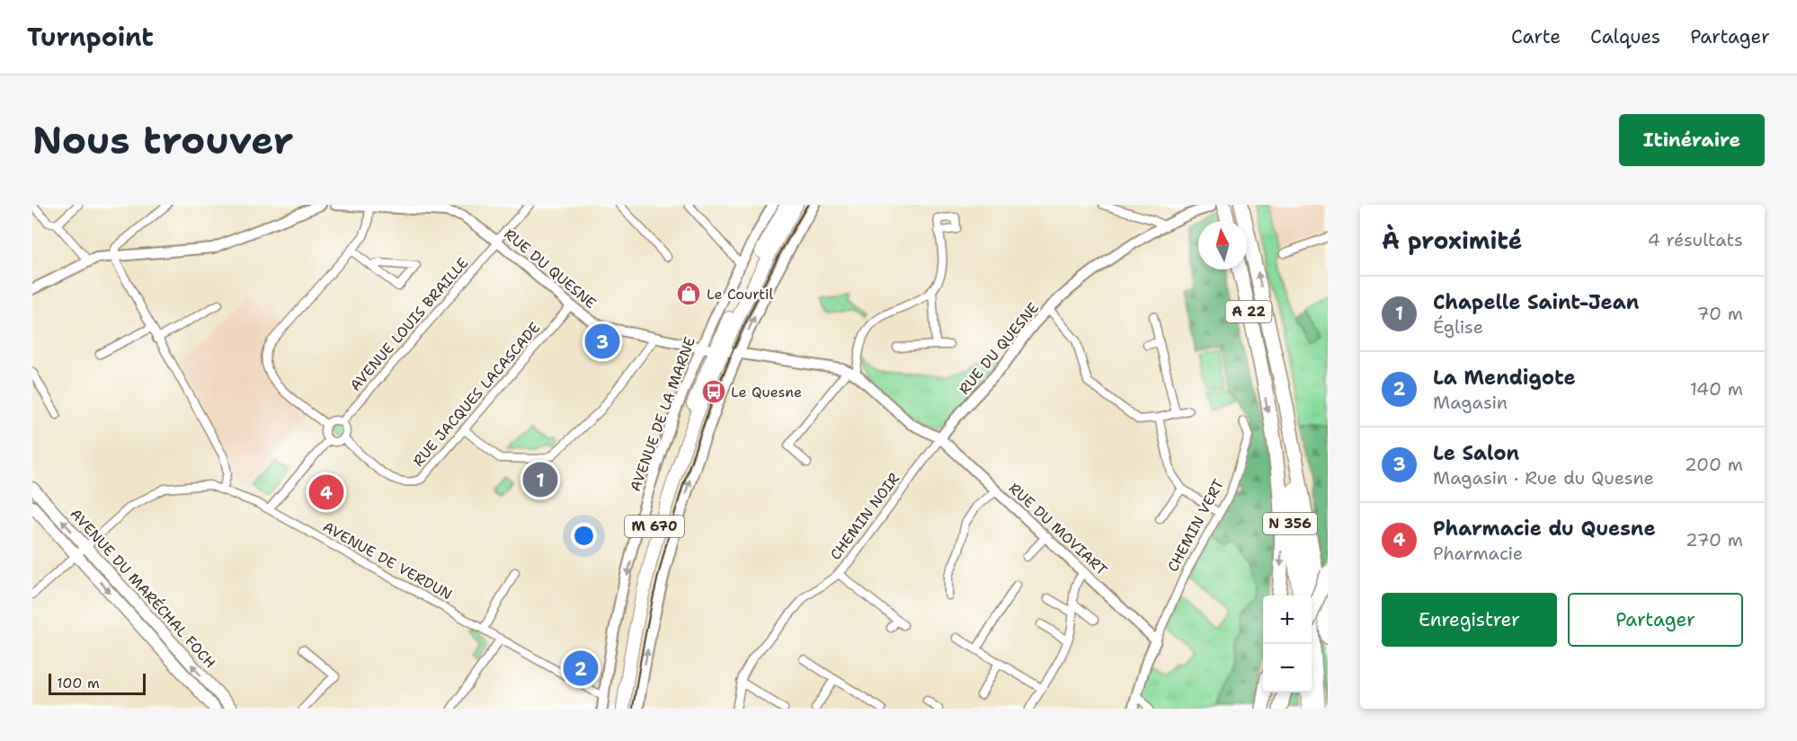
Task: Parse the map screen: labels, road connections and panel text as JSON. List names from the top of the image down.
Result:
{
  "streets": {
    "highway": ["A 22"],
    "main road": [
      "AVENUE DE LA MARNE",
      "N 356",
      "M 670",
      "AVENUE DU MARÉCHAL FOCH"
    ],
    "street": [
      "RUE DU QUESNE",
      "AVENUE LOUIS BRAILLE",
      "RUE JACQUES LACASCADE",
      "CHEMIN NOIR",
      "CHEMIN VERT",
      "RUE DU MOVIART",
      "AVENUE DE VERDUN"
    ]
  },
  "crossings": [
    ["RUE DU QUESNE", "AVENUE LOUIS BRAILLE"],
    ["RUE DU QUESNE", "RUE JACQUES LACASCADE"],
    ["RUE DU QUESNE", "AVENUE DE LA MARNE"],
    ["RUE DU QUESNE", "CHEMIN NOIR"],
    ["RUE DU QUESNE", "RUE DU MOVIART"],
    ["A 22", "N 356"],
    ["AVENUE LOUIS BRAILLE", "RUE JACQUES LACASCADE"],
    ["AVENUE DE LA MARNE", "AVENUE DE VERDUN"],
    ["CHEMIN NOIR", "RUE DU MOVIART"],
    ["CHEMIN VERT", "RUE DU MOVIART"],
    ["AVENUE DE VERDUN", "AVENUE DU MARÉCHAL FOCH"]
  ],
  "places": {
    "shop": ["Le Courtil"],
    "bus stop": ["Le Quesne"]
  },
  "scale_bar": "100 m",
  "north": "top",
  "page": {
    "header": "Turnpoint",
    "nav": ["Carte", "Calques", "Partager"],
    "buttons": [
      "Itinéraire",
      ["Enregistrer", "Partager"]
    ],
    "title": "Nous trouver",
    "heading": ["À proximité", "4 résultats"],
    "list": [
      {
        "mark": "1",
        "name": "Chapelle Saint-Jean",
        "note": "Église",
        "value": "70 m"
      },
      {
        "mark": "2",
        "name": "La Mendigote",
        "note": "Magasin",
        "value": "140 m"
      },
      {
        "mark": "3",
        "name": "Le Salon",
        "note": "Magasin · Rue du Quesne",
        "value": "200 m"
      },
      {
        "mark": "4",
        "name": "Pharmacie du Quesne",
        "note": "Pharmacie",
        "value": "270 m"
      }
    ],
    "pins": [
      "3",
      "1",
      "4",
      "2"
    ],
    "map_buttons": ["+", "−"],
    "scale": "100 m"
  }
}
